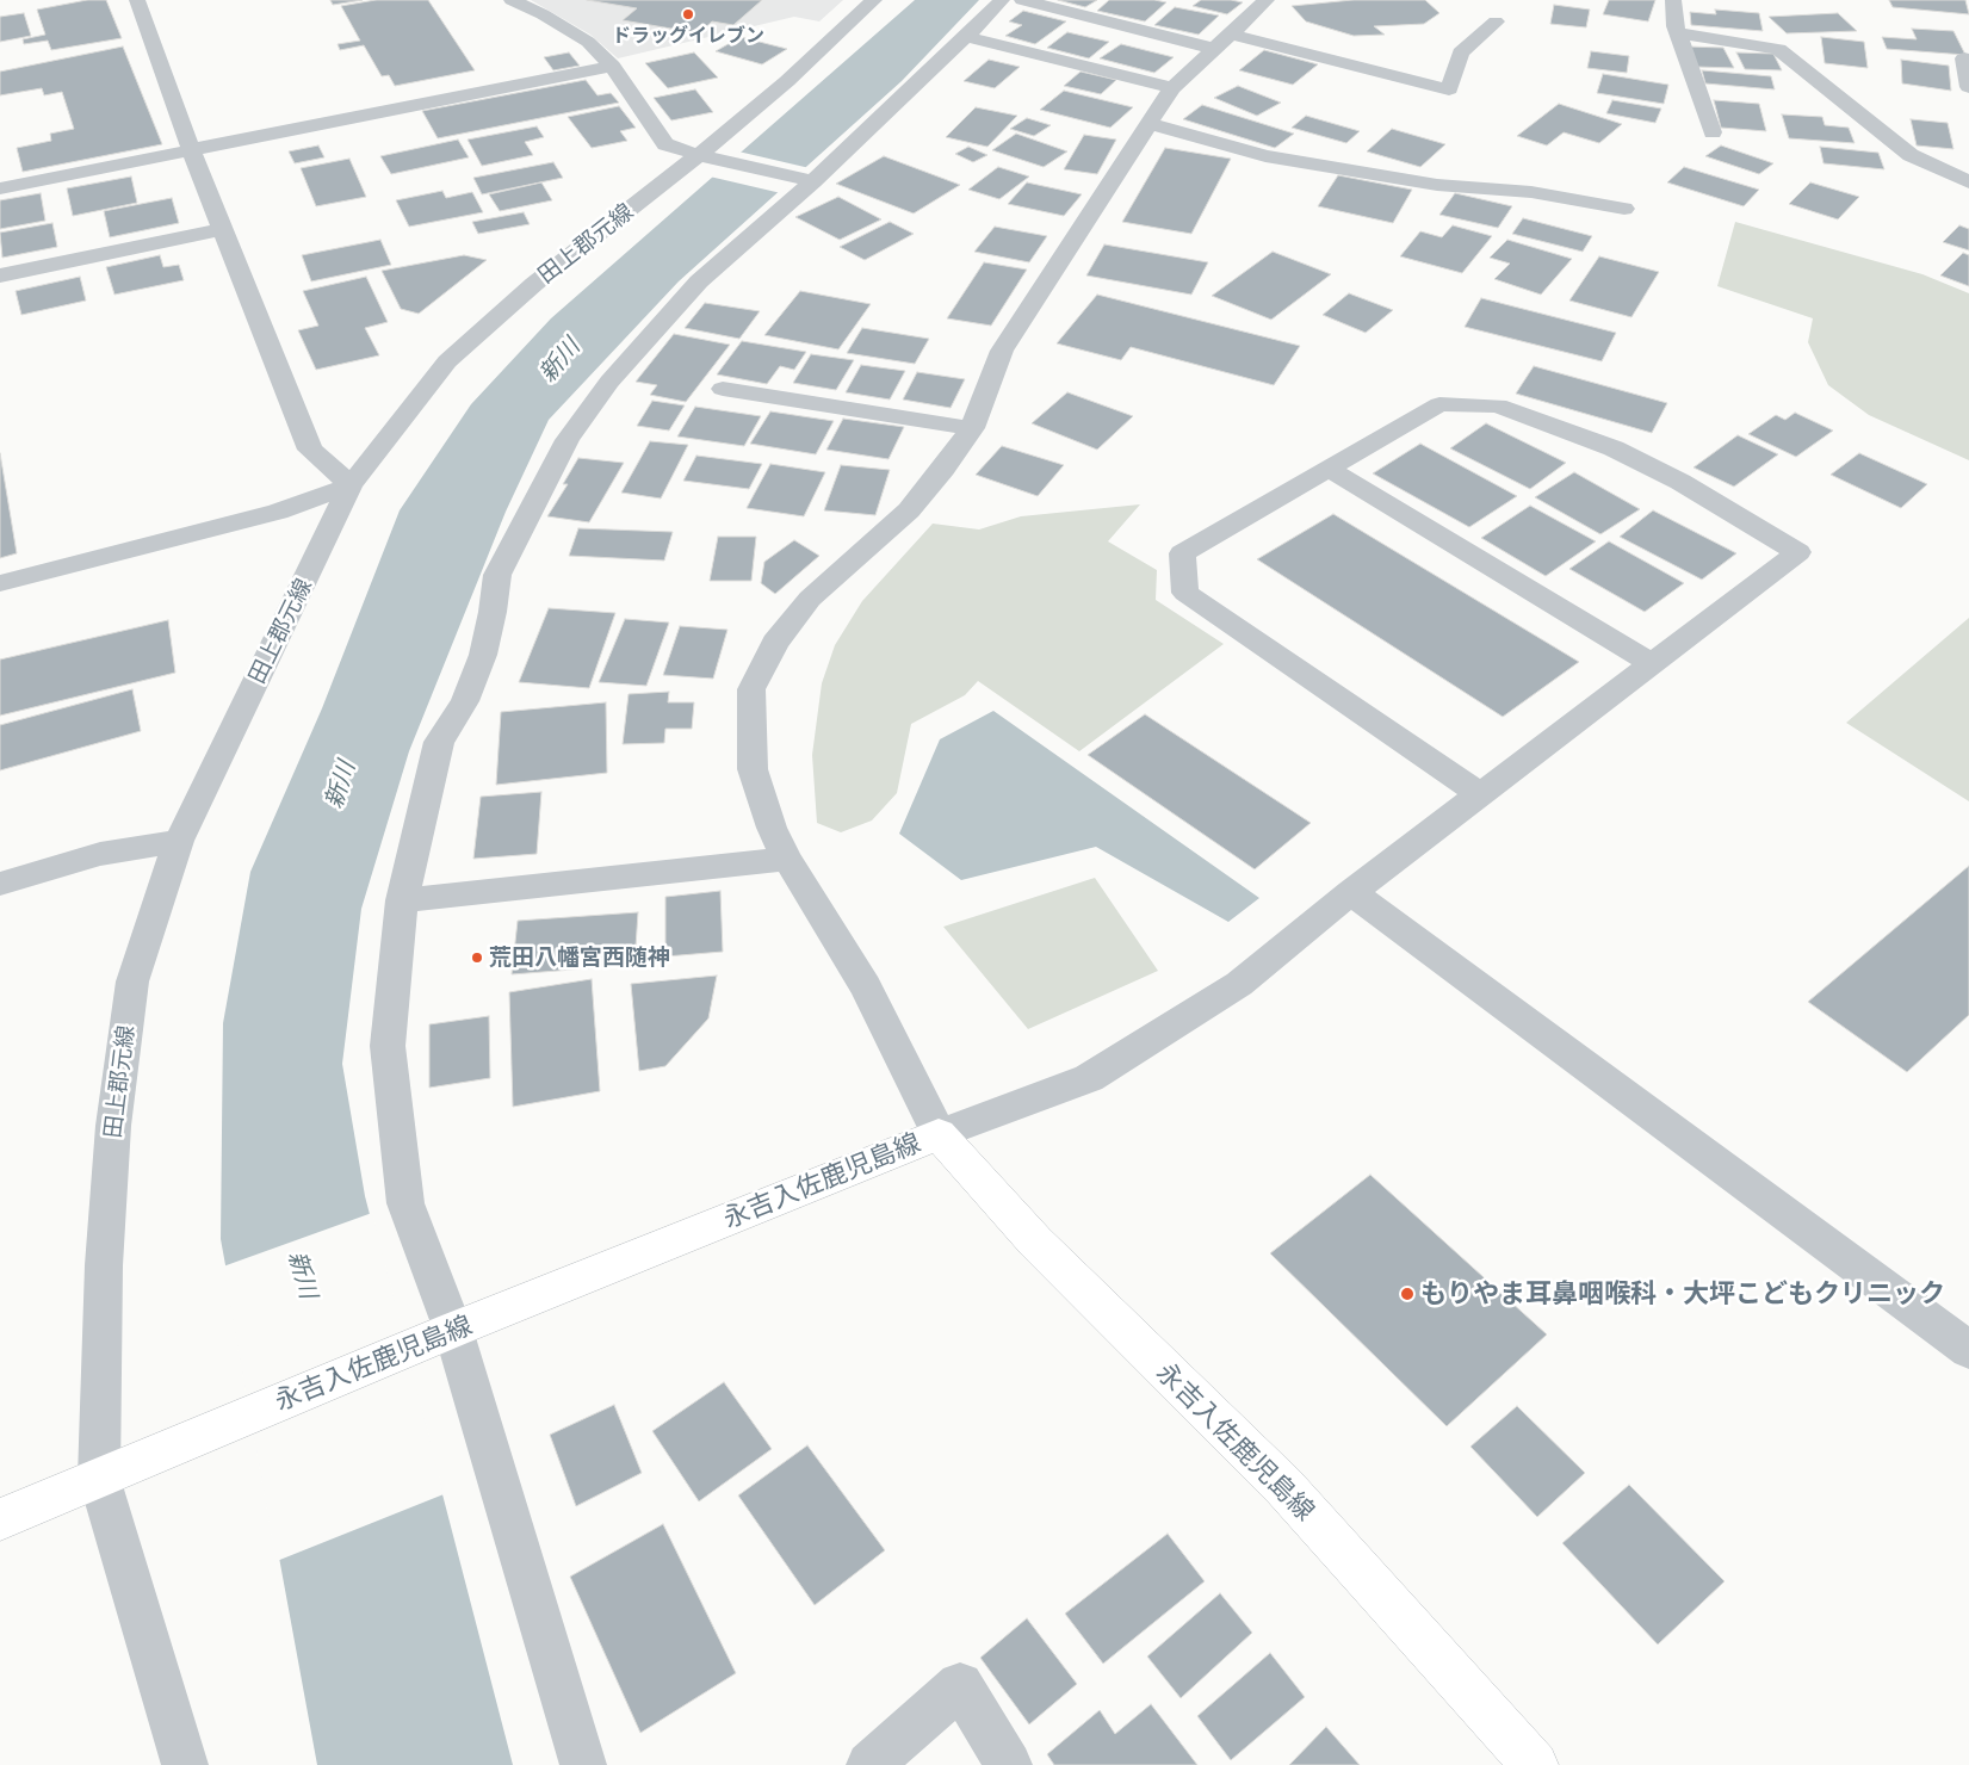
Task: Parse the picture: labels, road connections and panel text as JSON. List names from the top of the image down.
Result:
{
  "streets": {
    "main road": ["永吉入佐鹿児島線"],
    "street": ["田上郡元線"]
  },
  "crossings": [
    ["田上郡元線", "永吉入佐鹿児島線"]
  ],
  "water": ["新川"],
  "places": ["ドラッグイレブン", "荒田八幡宮西随神", "もりやま耳鼻咽喉科・大坪こどもクリニック"]
}
